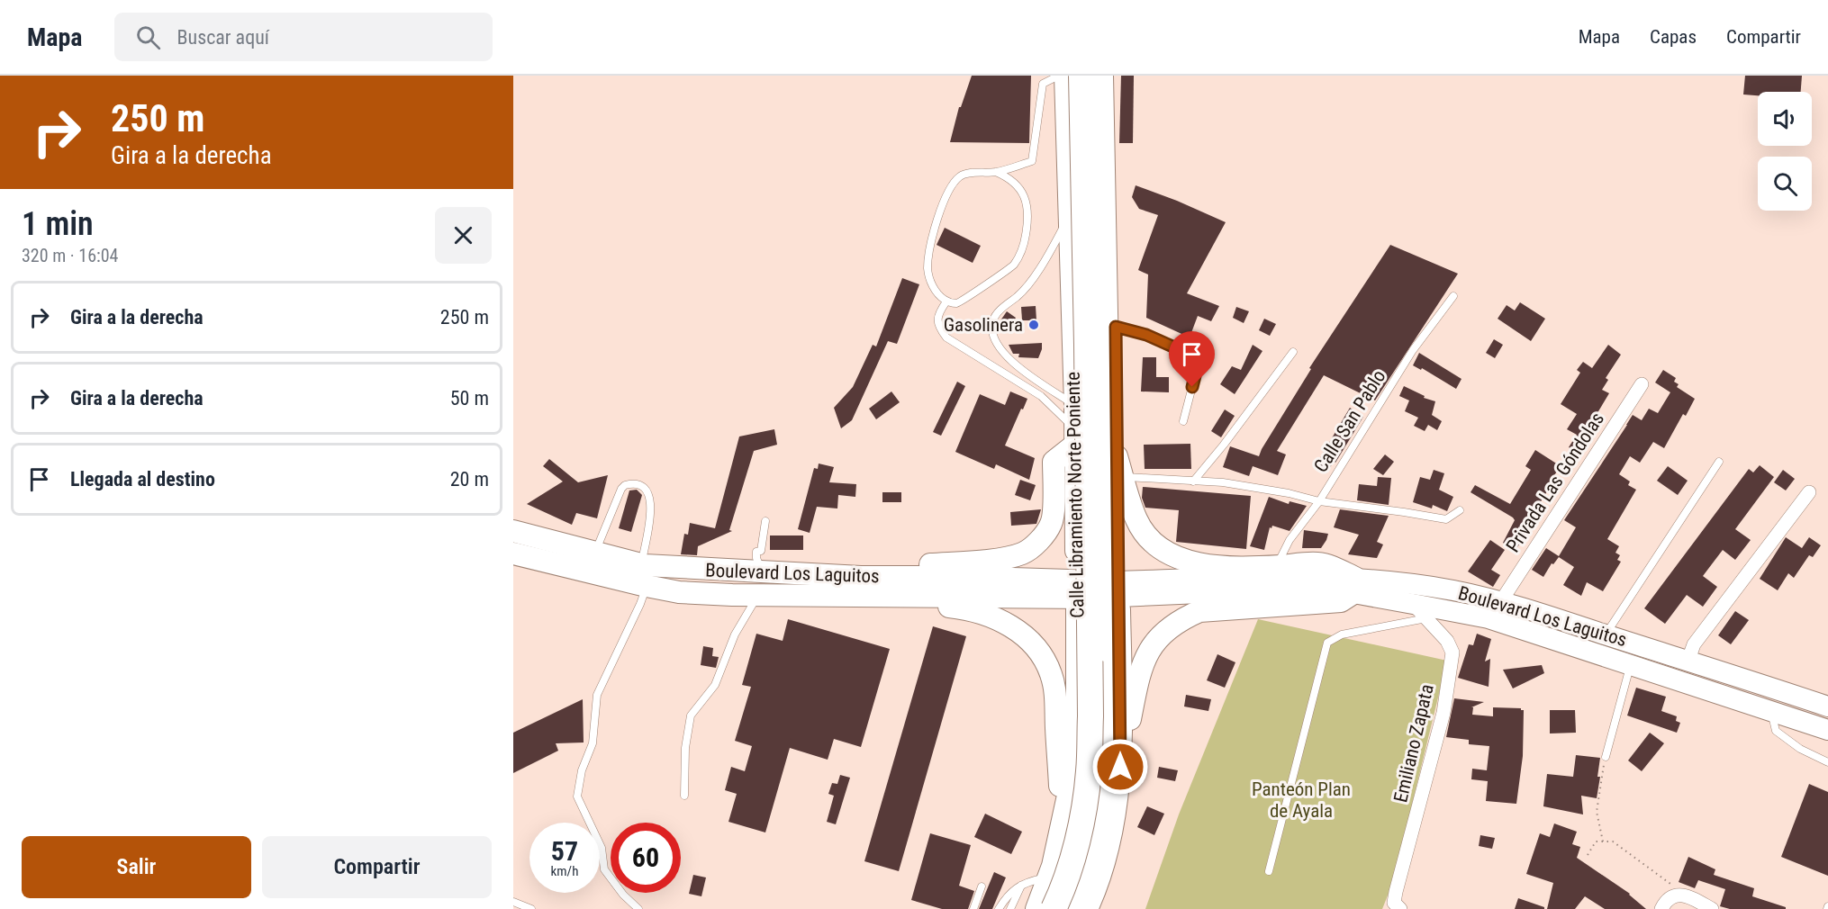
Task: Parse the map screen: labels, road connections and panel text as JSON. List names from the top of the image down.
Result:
{
  "streets": {
    "highway": ["Calle Libramiento Norte Poniente"],
    "main road": ["Boulevard Los Laguitos"],
    "street": ["Privada Las Góndolas", "Emiliano Zapata"],
    "lane": ["Calle San Pablo"]
  },
  "crossings": [
    ["Privada Las Góndolas", "Boulevard Los Laguitos"],
    ["Calle Libramiento Norte Poniente", "Boulevard Los Laguitos"]
  ],
  "parks": ["Panteón Plan de Ayala"],
  "places": ["Gasolinera"],
  "page": {
    "header": "Mapa",
    "search": "Buscar aquí",
    "nav": ["Mapa", "Capas", "Compartir"],
    "turn": ["250 m", "Gira a la derecha"],
    "heading": ["1 min", "320 m · 16:04"],
    "list": [
      {
        "name": "Gira a la derecha",
        "value": "250 m"
      },
      {
        "name": "Gira a la derecha",
        "value": "50 m"
      },
      {
        "name": "Llegada al destino",
        "value": "20 m"
      }
    ],
    "speed": "57 km/h",
    "limit": "60",
    "buttons": ["Salir", "Compartir"]
  }
}
